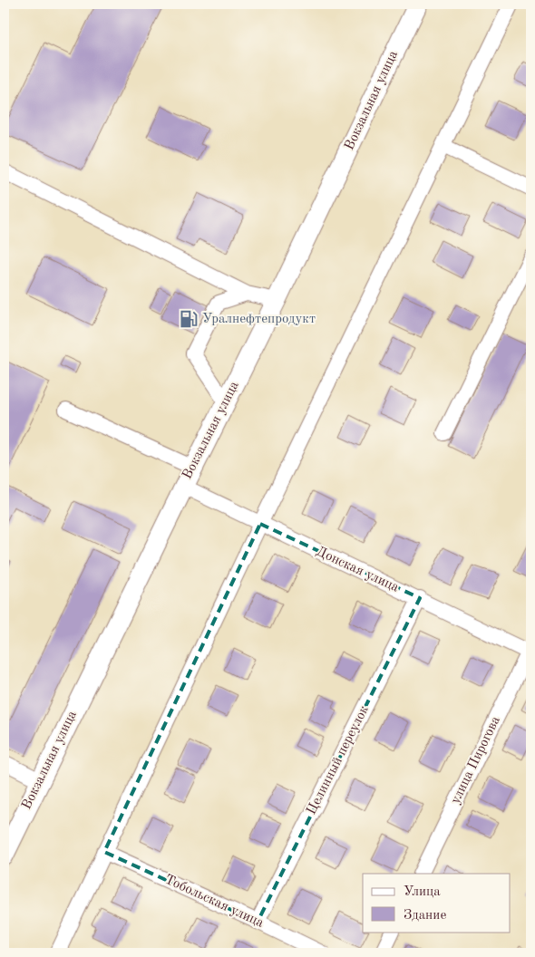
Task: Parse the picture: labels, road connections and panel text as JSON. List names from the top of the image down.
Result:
{
  "streets": {
    "main road": ["Вокзальная улица"],
    "street": [
      "Донская улица",
      "Целинный переулок",
      "улица Пирогова",
      "Тобольская улица"
    ]
  },
  "crossings": [
    ["Вокзальная улица", "Донская улица"],
    ["Донская улица", "Целинный переулок"],
    ["Донская улица", "улица Пирогова"],
    ["Целинный переулок", "Тобольская улица"]
  ],
  "places": {
    "fuel station": ["Уралнефтепродукт"]
  },
  "legend": ["Улица", "Здание"]
}
